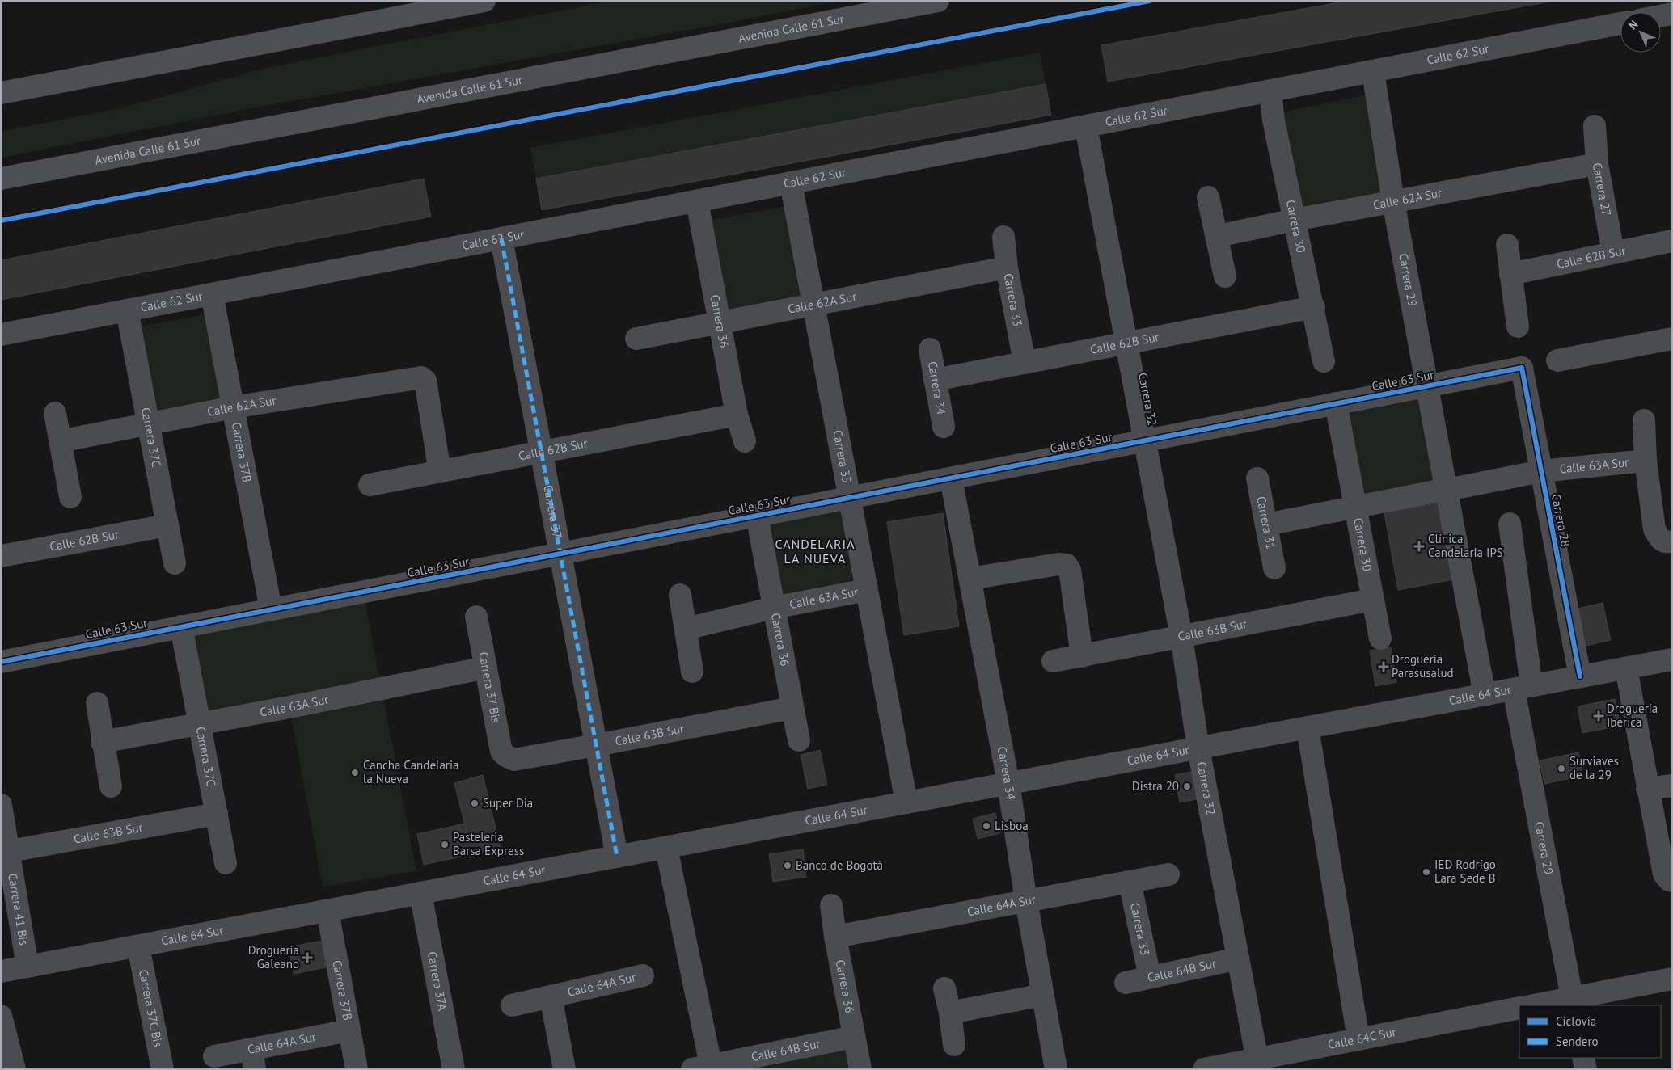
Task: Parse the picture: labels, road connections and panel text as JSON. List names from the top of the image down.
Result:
{
  "streets": {
    "main road": ["Avenida Calle 61 Sur"],
    "street": [
      "Calle 62 Sur",
      "Carrera 27",
      "Calle 62A Sur",
      "Carrera 30",
      "Calle 62B Sur",
      "Carrera 29",
      "Carrera 33",
      "Carrera 36",
      "Calle 63 Sur",
      "Carrera 34",
      "Carrera 32",
      "Carrera 37C",
      "Carrera 37B",
      "Carrera 35",
      "Calle 63A Sur",
      "Carrera 37",
      "Carrera 28",
      "Carrera 31",
      "Calle 63B Sur",
      "Carrera 37 Bis",
      "Calle 64 Sur",
      "Calle 64A Sur",
      "Carrera 41 Bis",
      "Calle 64B Sur",
      "Carrera 37A",
      "Carrera 37C Bis",
      "Calle 64C Sur"
    ]
  },
  "crossings": [
    ["Calle 62 Sur", "Carrera 30"],
    ["Calle 62 Sur", "Carrera 29"],
    ["Calle 62 Sur", "Carrera 36"],
    ["Calle 62 Sur", "Carrera 32"],
    ["Calle 62 Sur", "Carrera 37C"],
    ["Calle 62 Sur", "Carrera 37B"],
    ["Calle 62 Sur", "Carrera 35"],
    ["Calle 62 Sur", "Carrera 37"],
    ["Carrera 27", "Calle 62A Sur"],
    ["Carrera 27", "Calle 62B Sur"],
    ["Calle 62A Sur", "Carrera 30"],
    ["Calle 62A Sur", "Calle 62B Sur"],
    ["Calle 62A Sur", "Carrera 29"],
    ["Calle 62A Sur", "Carrera 33"],
    ["Calle 62A Sur", "Carrera 36"],
    ["Calle 62A Sur", "Carrera 37C"],
    ["Calle 62A Sur", "Carrera 37B"],
    ["Calle 62A Sur", "Carrera 35"],
    ["Carrera 30", "Calle 62B Sur"],
    ["Carrera 30", "Calle 63 Sur"],
    ["Carrera 30", "Calle 63A Sur"],
    ["Carrera 30", "Calle 63B Sur"],
    ["Calle 62B Sur", "Carrera 33"],
    ["Calle 62B Sur", "Carrera 36"],
    ["Calle 62B Sur", "Carrera 34"],
    ["Calle 62B Sur", "Carrera 32"],
    ["Calle 62B Sur", "Carrera 37C"],
    ["Calle 62B Sur", "Carrera 37"],
    ["Carrera 29", "Calle 63 Sur"],
    ["Carrera 29", "Calle 63A Sur"],
    ["Carrera 29", "Calle 64 Sur"],
    ["Carrera 33", "Calle 64A Sur"],
    ["Carrera 33", "Calle 64B Sur"],
    ["Carrera 36", "Calle 63 Sur"],
    ["Carrera 36", "Calle 63A Sur"],
    ["Carrera 36", "Calle 63B Sur"],
    ["Carrera 36", "Calle 64A Sur"],
    ["Carrera 36", "Calle 64B Sur"],
    ["Calle 63 Sur", "Carrera 34"],
    ["Calle 63 Sur", "Carrera 32"],
    ["Calle 63 Sur", "Carrera 37C"],
    ["Calle 63 Sur", "Carrera 37B"],
    ["Calle 63 Sur", "Carrera 35"],
    ["Calle 63 Sur", "Carrera 37"],
    ["Calle 63 Sur", "Carrera 28"],
    ["Carrera 34", "Calle 64 Sur"],
    ["Carrera 34", "Calle 64A Sur"],
    ["Carrera 32", "Calle 63B Sur"],
    ["Carrera 32", "Calle 64 Sur"],
    ["Carrera 32", "Calle 64B Sur"],
    ["Carrera 32", "Calle 64C Sur"],
    ["Carrera 37C", "Calle 63A Sur"],
    ["Carrera 37C", "Calle 63B Sur"],
    ["Carrera 37B", "Calle 64 Sur"],
    ["Carrera 37B", "Calle 64A Sur"],
    ["Carrera 35", "Calle 63A Sur"],
    ["Carrera 35", "Calle 64 Sur"],
    ["Calle 63A Sur", "Carrera 28"],
    ["Calle 63A Sur", "Carrera 31"],
    ["Calle 63A Sur", "Carrera 37 Bis"],
    ["Carrera 37", "Calle 63B Sur"],
    ["Carrera 37", "Calle 64 Sur"],
    ["Carrera 28", "Calle 64 Sur"],
    ["Calle 63B Sur", "Carrera 37 Bis"],
    ["Calle 63B Sur", "Carrera 41 Bis"],
    ["Calle 64 Sur", "Carrera 41 Bis"],
    ["Calle 64 Sur", "Carrera 37A"],
    ["Calle 64 Sur", "Carrera 37C Bis"]
  ],
  "districts": ["CANDELARIA LA NUEVA"],
  "places": {
    "health": [
      "Clínica Candelaria IPS",
      "Drogueria Parasusalud",
      "Droguería Iberica",
      "Drogueria Galeano"
    ],
    "other": [
      "Surviaves de la 29",
      "Cancha Candelaria la Nueva",
      "Distra 20",
      "Super Dia",
      "Lisboa",
      "Pasteleria Barsa Express",
      "Banco de Bogotá",
      "IED Rodrígo Lara Sede B"
    ]
  },
  "legend": ["Ciclovía", "Sendero"],
  "north": "top left"
}
